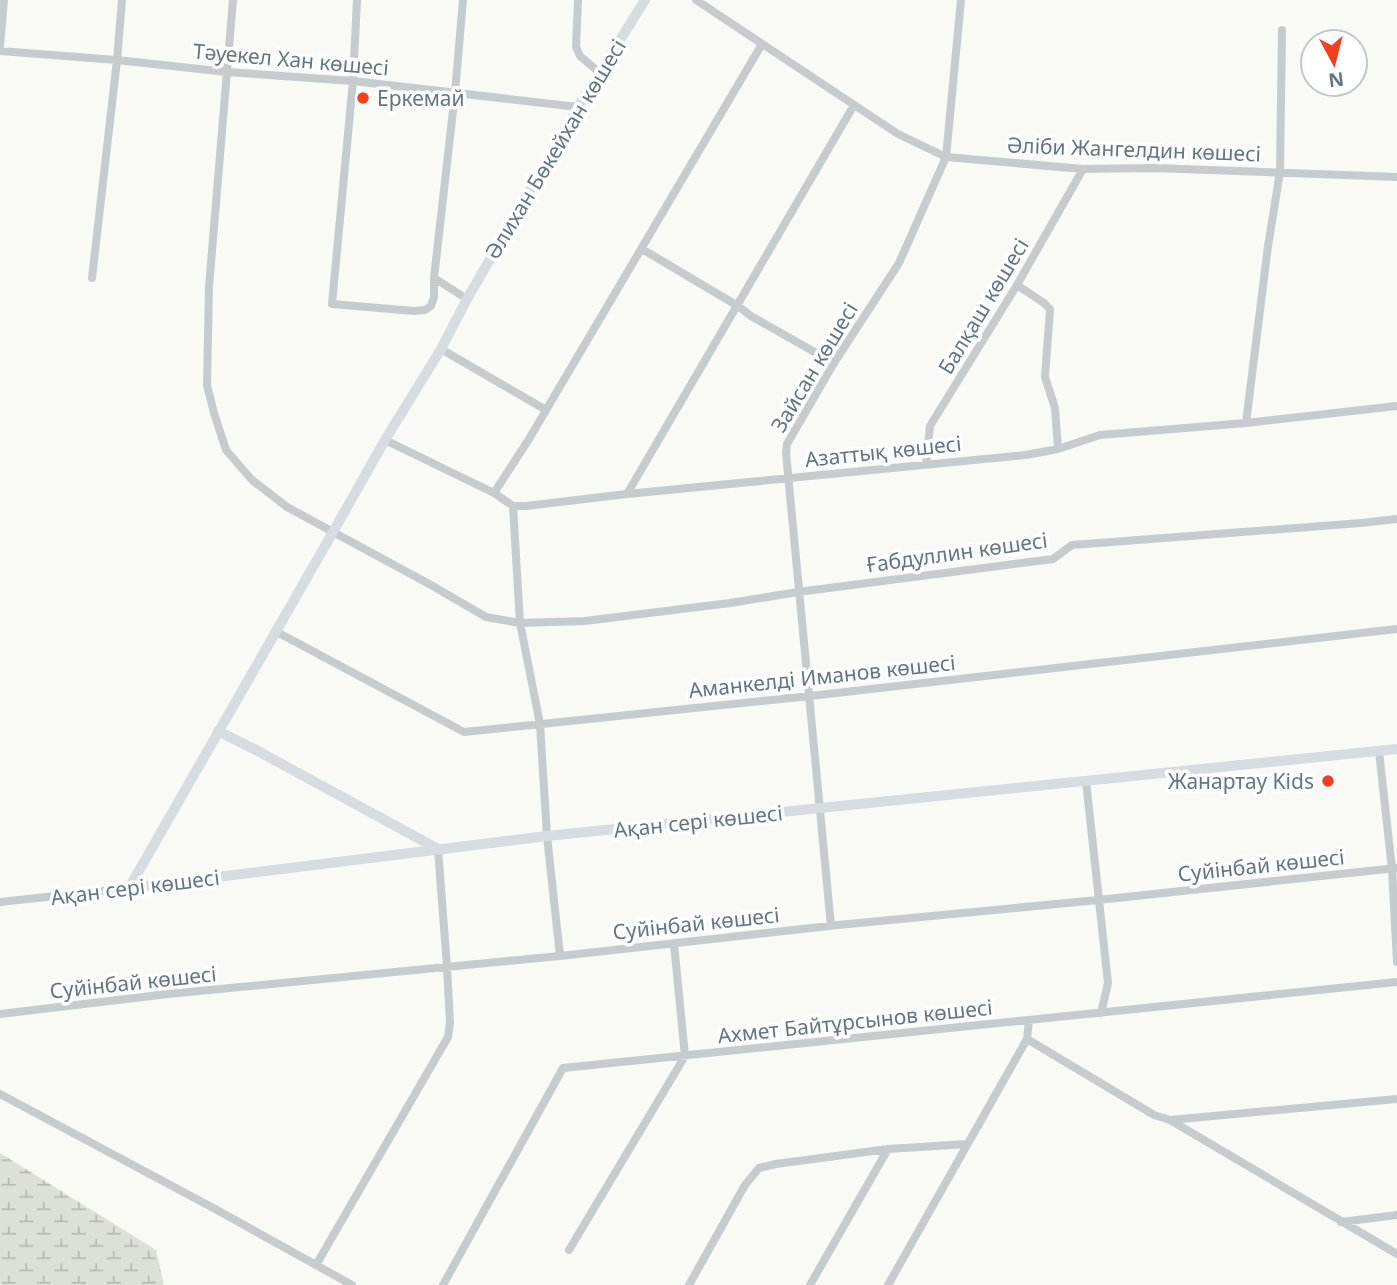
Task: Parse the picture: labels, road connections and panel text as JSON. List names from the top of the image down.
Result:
{
  "streets": {
    "street": [
      "Тәуекел Хан көшесі",
      "Әлихан Бөкейхан көшесі",
      "Әліби Жангелдин көшесі",
      "Балқаш көшесі",
      "Зайсан көшесі",
      "Азаттық көшесі",
      "Ғабдуллин көшесі",
      "Аманкелді Иманов көшесі",
      "Ақан сері көшесі",
      "Суйінбай көшесі",
      "Ахмет Байтұрсынов көшесі"
    ]
  },
  "crossings": [
    ["Тәуекел Хан көшесі", "Әлихан Бөкейхан көшесі"],
    ["Тәуекел Хан көшесі", "Ғабдуллин көшесі"],
    ["Әлихан Бөкейхан көшесі", "Ғабдуллин көшесі"],
    ["Әлихан Бөкейхан көшесі", "Аманкелді Иманов көшесі"],
    ["Әлихан Бөкейхан көшесі", "Ақан сері көшесі"],
    ["Әліби Жангелдин көшесі", "Балқаш көшесі"],
    ["Әліби Жангелдин көшесі", "Зайсан көшесі"],
    ["Балқаш көшесі", "Азаттық көшесі"],
    ["Зайсан көшесі", "Азаттық көшесі"],
    ["Зайсан көшесі", "Ғабдуллин көшесі"],
    ["Зайсан көшесі", "Аманкелді Иманов көшесі"],
    ["Зайсан көшесі", "Ақан сері көшесі"],
    ["Зайсан көшесі", "Суйінбай көшесі"]
  ],
  "places": ["Еркемай", "Жанартау Kids"],
  "north": "bottom"
}
